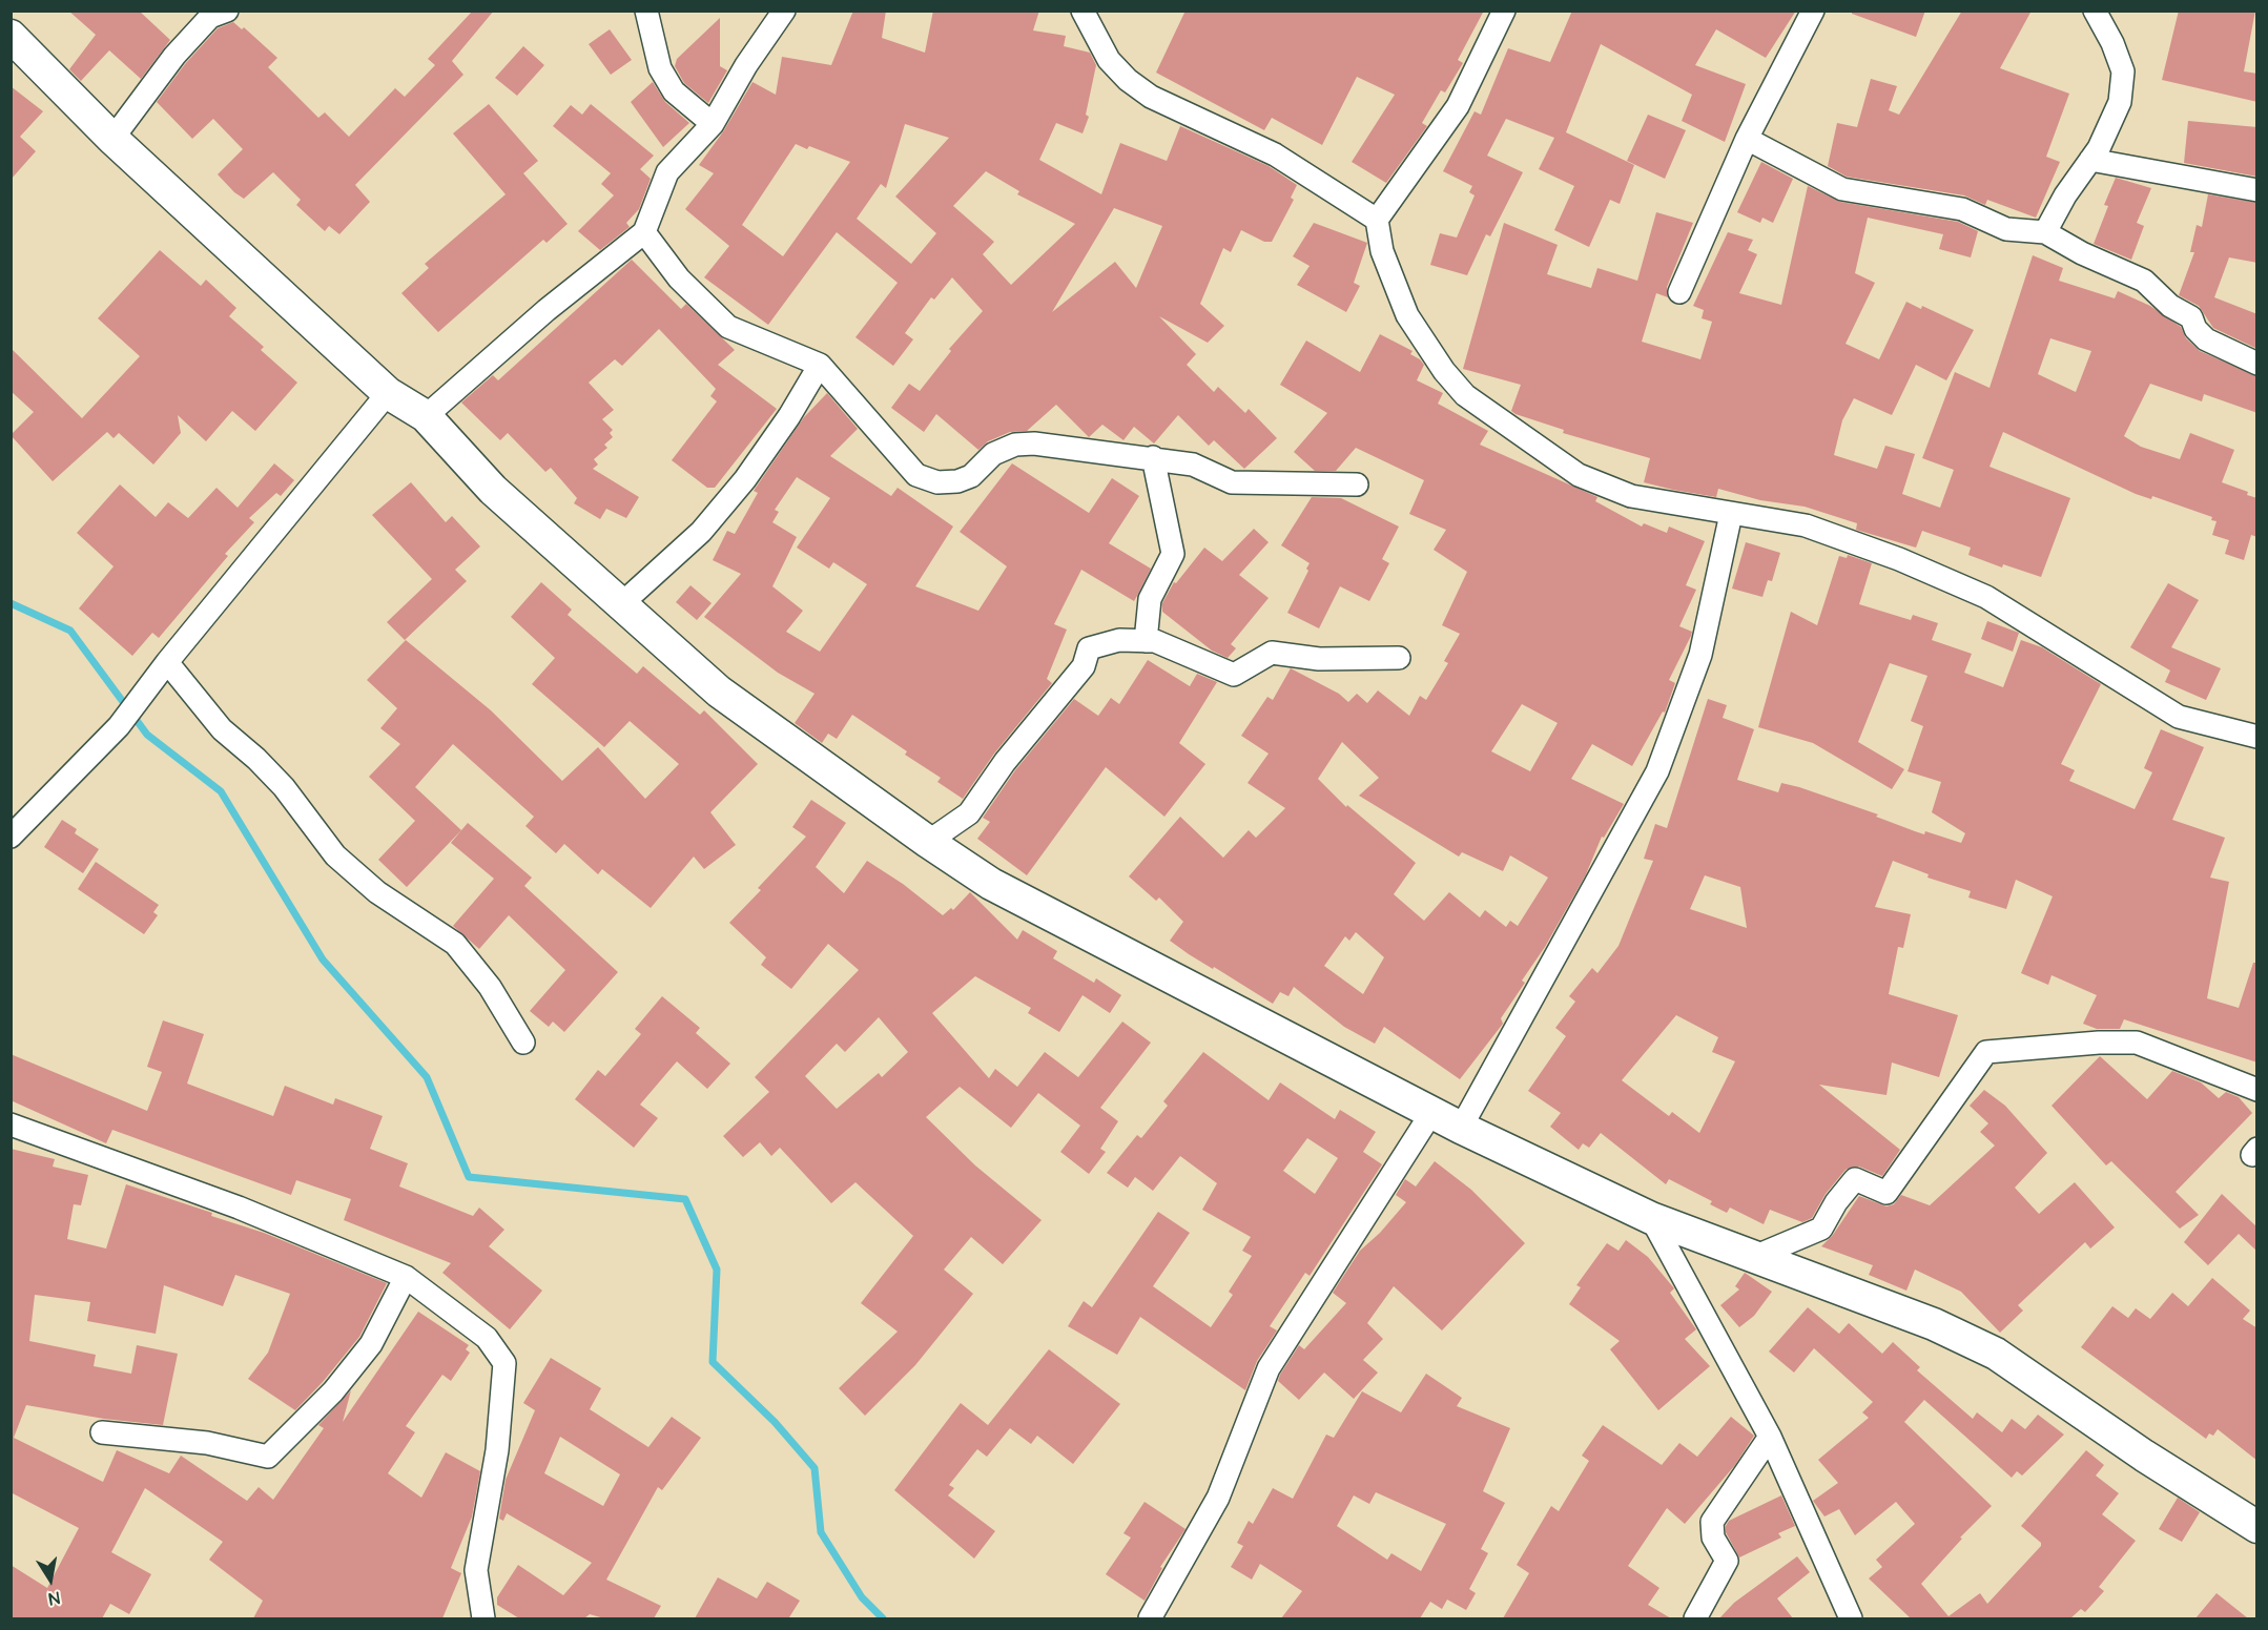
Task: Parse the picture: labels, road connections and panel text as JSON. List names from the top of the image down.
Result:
{
  "north": "bottom"
}
